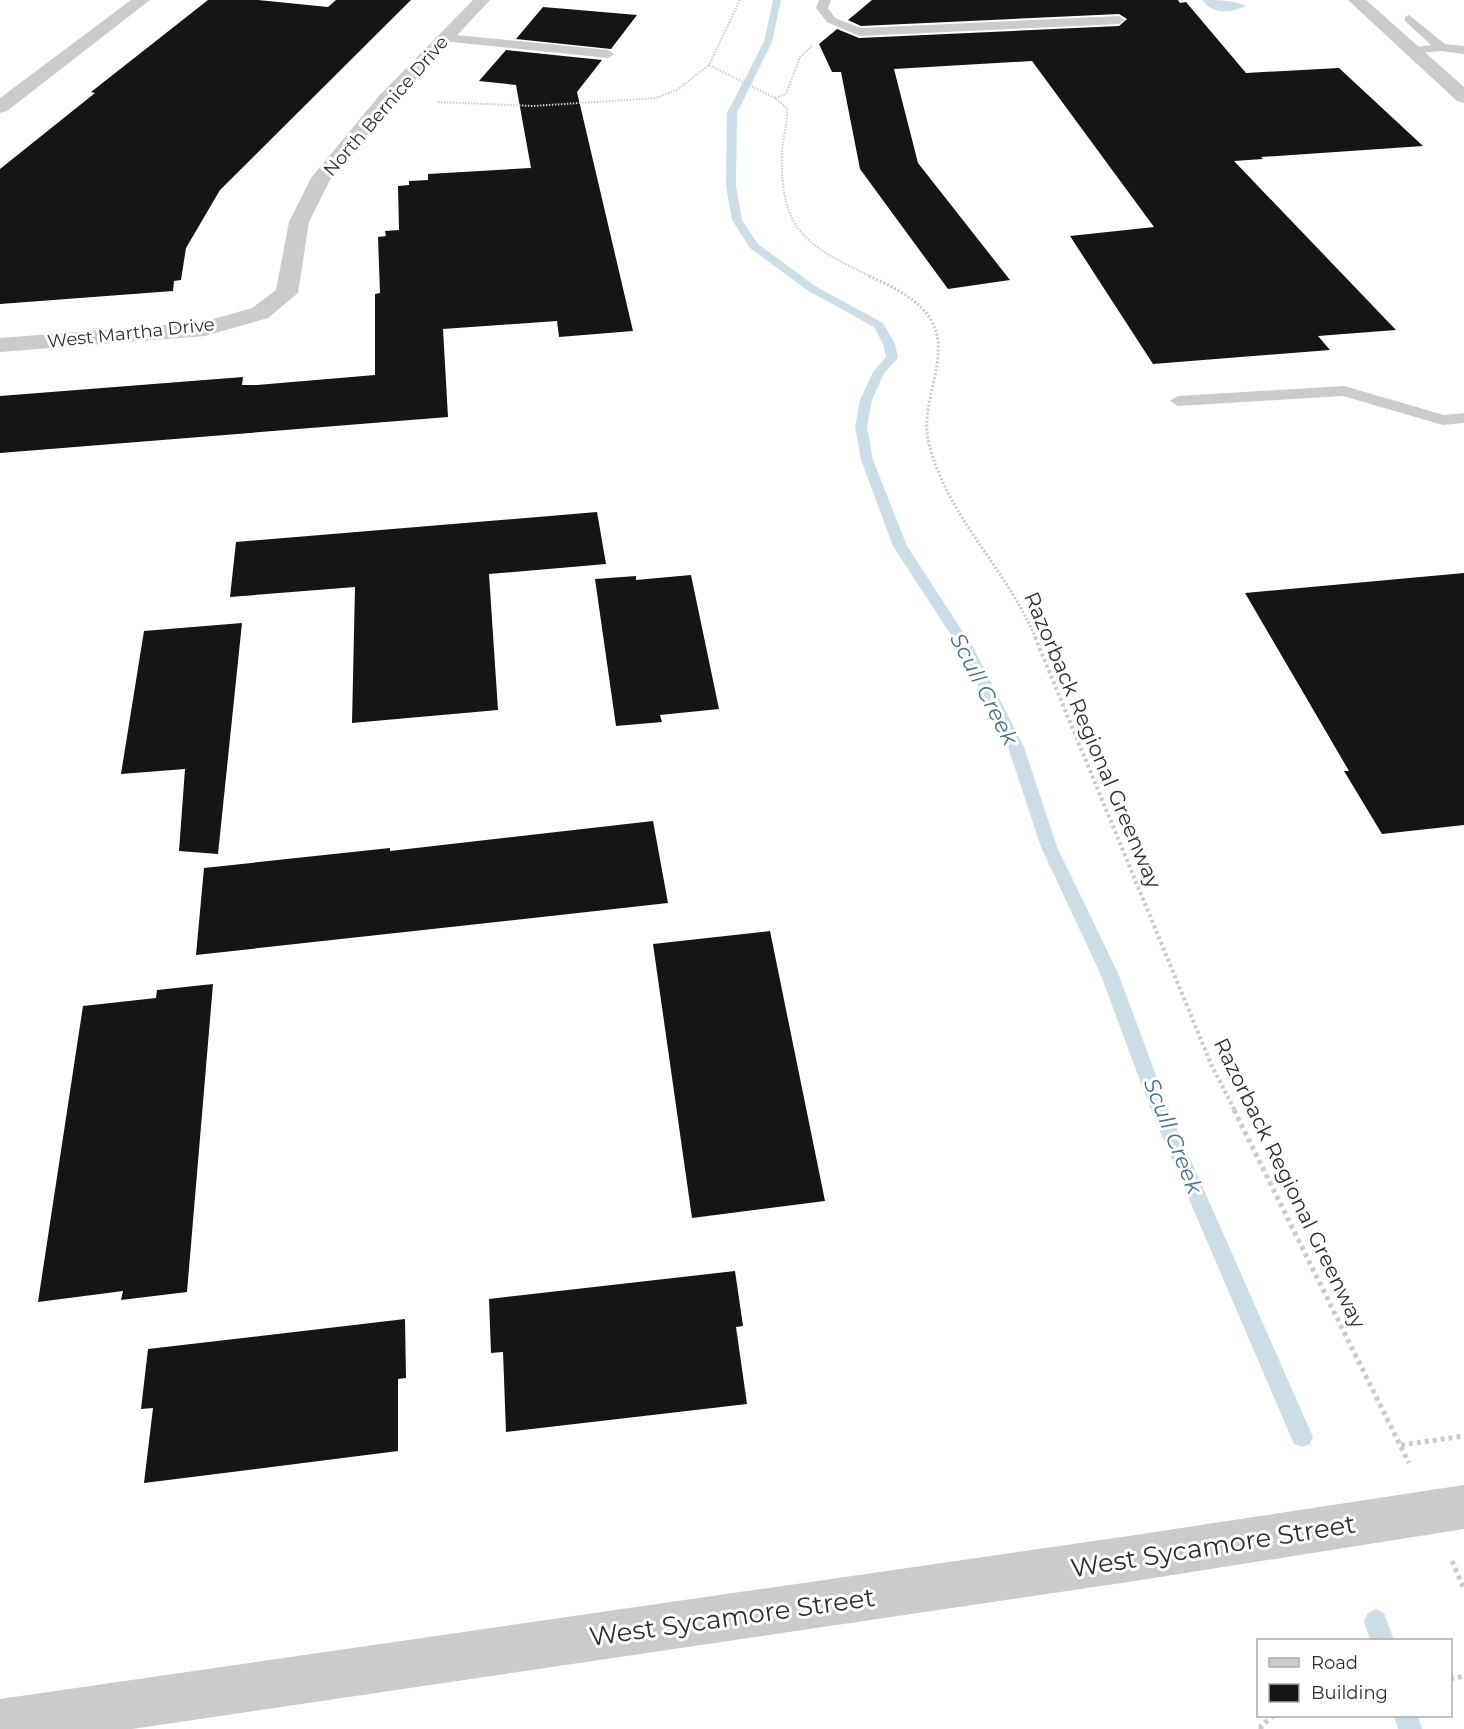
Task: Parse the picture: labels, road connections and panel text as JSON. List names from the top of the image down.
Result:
{
  "streets": {
    "street": ["North Bernice Drive", "West Martha Drive", "West Sycamore Street"],
    "path": ["Razorback Regional Greenway"]
  },
  "crossings": [
    ["North Bernice Drive", "West Martha Drive"],
    ["Razorback Regional Greenway", "West Sycamore Street"]
  ],
  "water": ["Scull Creek"],
  "legend": ["Road", "Building"]
}
